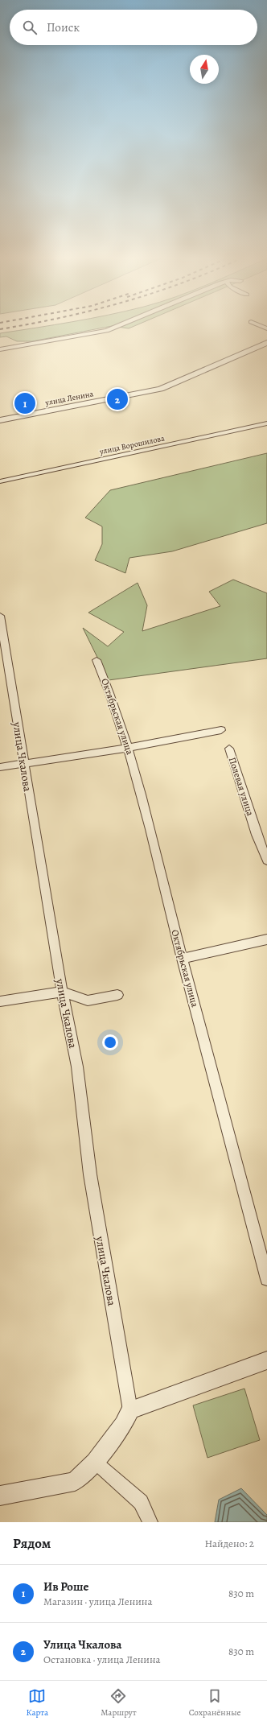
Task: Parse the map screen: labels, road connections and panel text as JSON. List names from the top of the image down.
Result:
{
  "streets": {
    "street": [
      "улица Ленина",
      "улица Ворошилова",
      "Октябрьская улица",
      "улица Чкалова",
      "Полевая улица"
    ]
  },
  "north": "top",
  "page": {
    "search": "Поиск",
    "pins": ["2", "1"],
    "heading": ["Рядом", "Найдено: 2"],
    "list": [
      {
        "mark": "1",
        "name": "Ив Роше",
        "note": "Магазин · улица Ленина",
        "value": "830 m"
      },
      {
        "mark": "2",
        "name": "Улица Чкалова",
        "note": "Остановка · улица Ленина",
        "value": "830 m"
      }
    ],
    "nav": ["Карта", "Маршрут", "Сохранённые"]
  }
}
